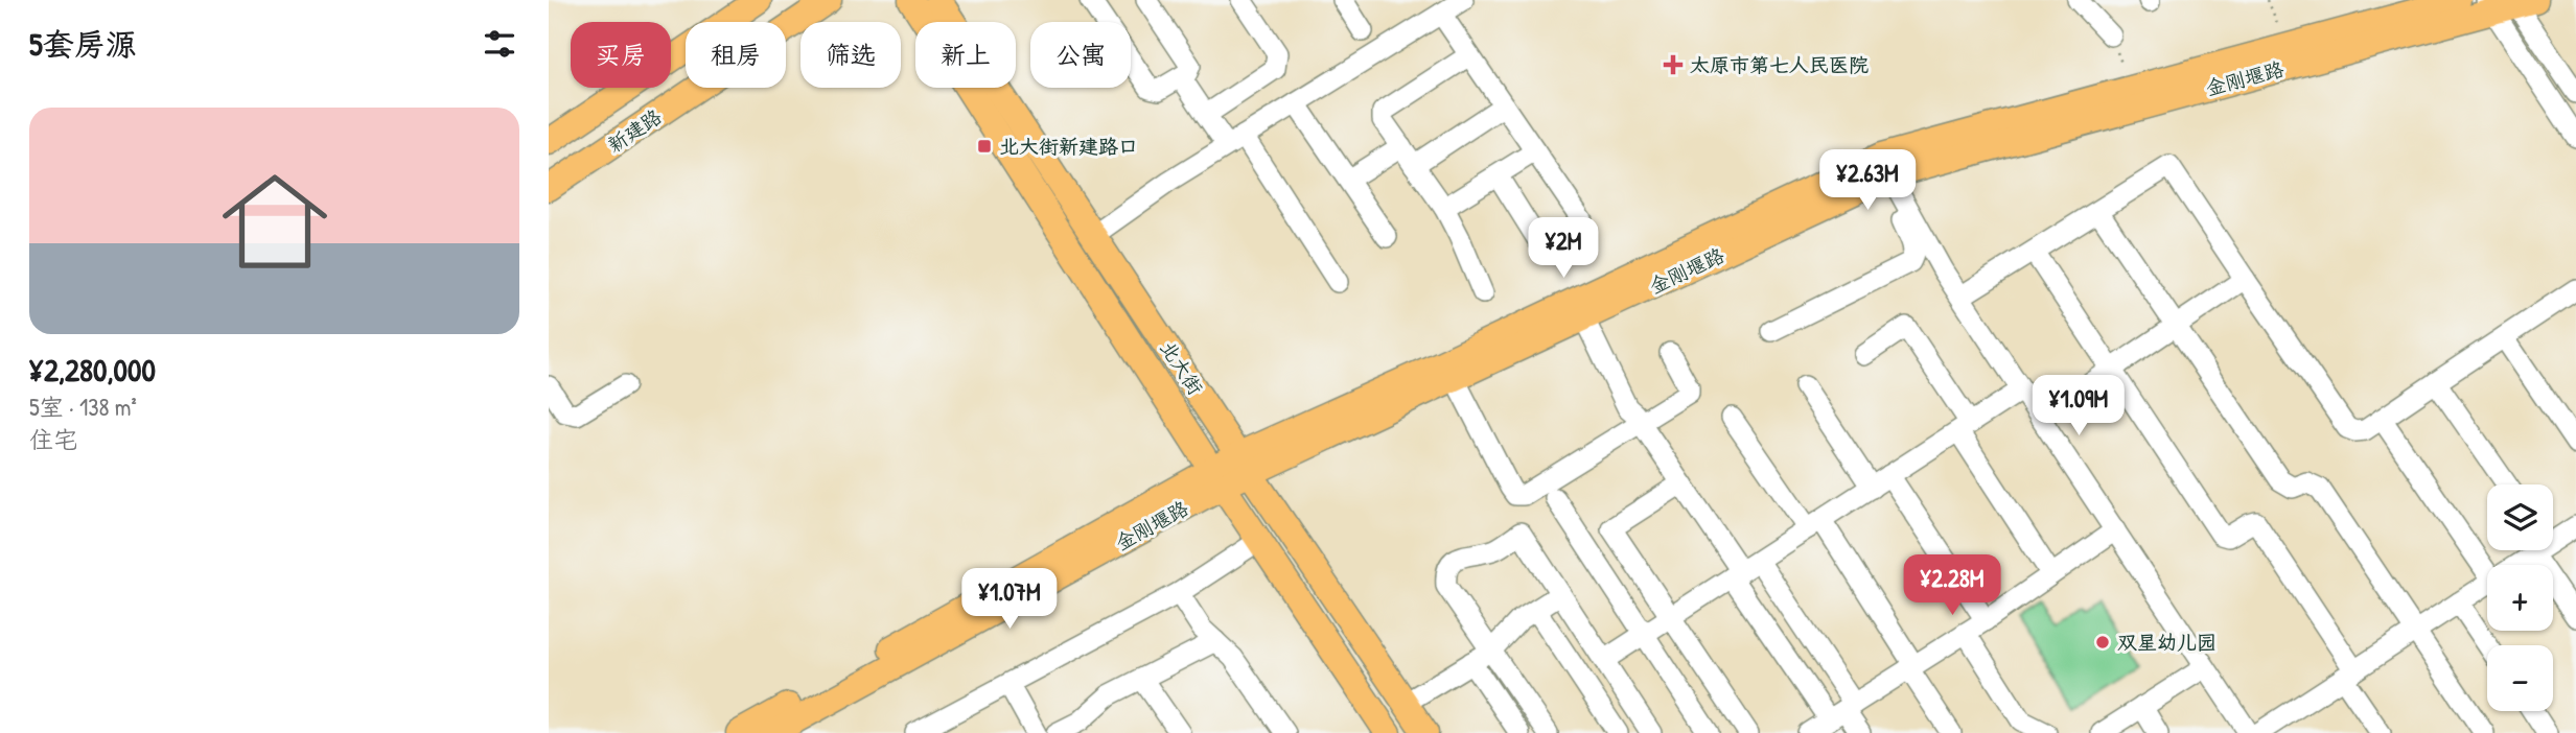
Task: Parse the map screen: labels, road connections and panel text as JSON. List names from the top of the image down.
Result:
{
  "streets": {
    "main road": ["金刚堰路", "新建路", "北大街"]
  },
  "crossings": [
    ["金刚堰路", "北大街"]
  ],
  "places": {
    "health": ["太原市第七人民医院"],
    "transit": ["北大街新建路口"],
    "other": ["双星幼儿园"]
  },
  "page": {
    "heading": "5套房源",
    "chip": [
      "买房",
      "租房",
      "筛选",
      "新上",
      "公寓"
    ],
    "list": [
      {
        "name": "¥2,280,000",
        "note": "5室 · 138 m² · 住宅"
      }
    ],
    "price": [
      "¥2.63M",
      "¥2M",
      "¥1.09M",
      "¥2.28M",
      "¥1.07M"
    ],
    "map_buttons": ["+", "−"]
  }
}
